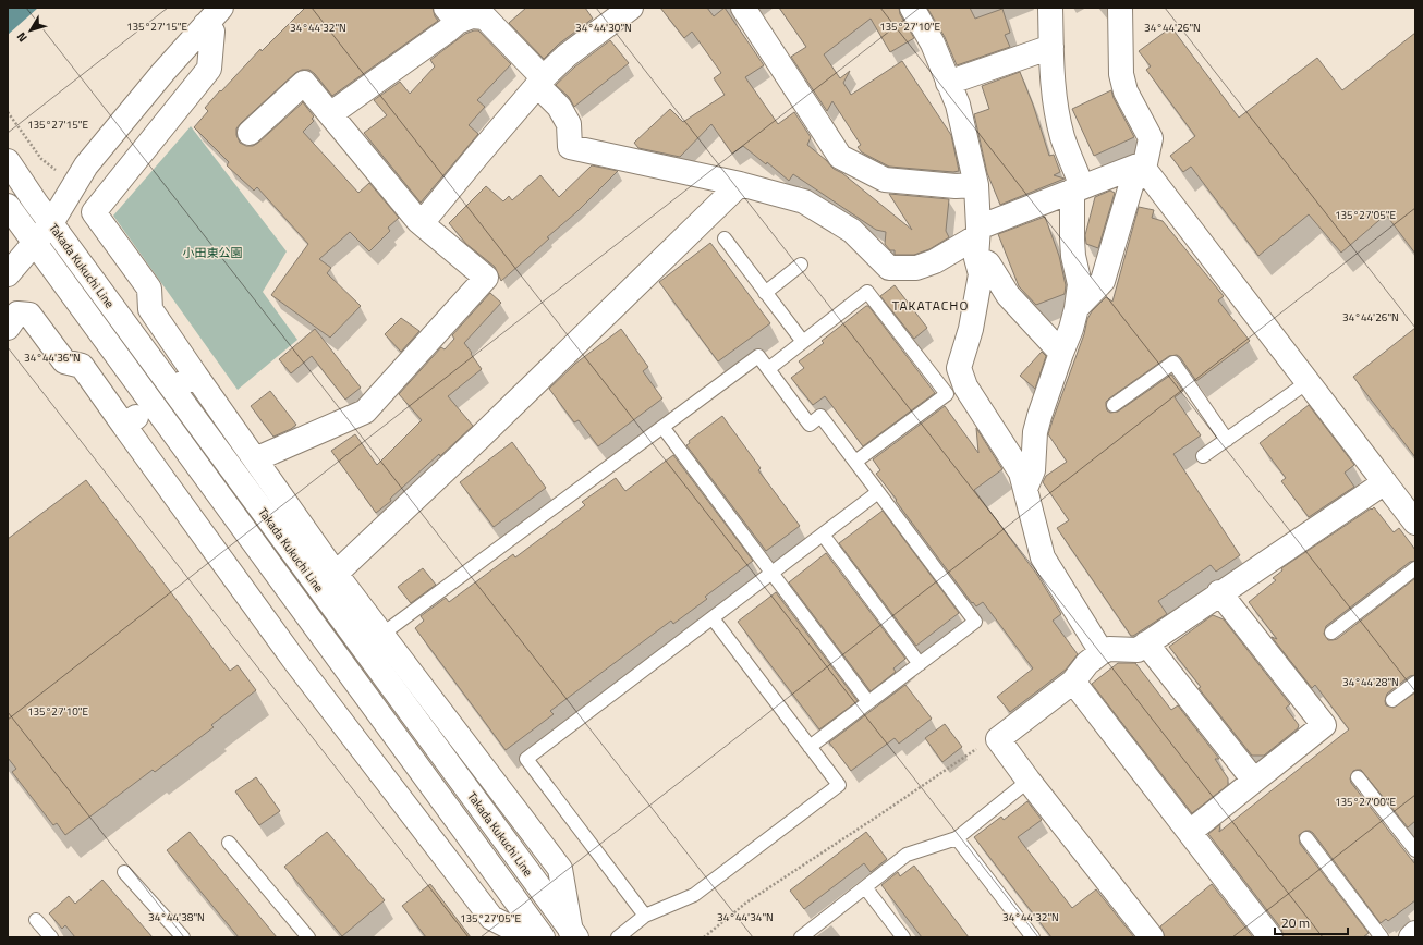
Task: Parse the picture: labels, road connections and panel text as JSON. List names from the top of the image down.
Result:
{
  "streets": {
    "street": ["Takada Kukuchi Line"]
  },
  "districts": ["TAKATACHO"],
  "parks": ["小田東公園"],
  "scale_bar": "20 m",
  "north": "bottom left",
  "coordinates": [
    "135°27'15\"E",
    "135°27'10\"E",
    "34°44'32\"N",
    "34°44'30\"N",
    "34°44'26\"N",
    "135°27'05\"E",
    "34°44'36\"N",
    "34°44'28\"N",
    "135°27'00\"E",
    "34°44'38\"N",
    "34°44'34\"N"
  ]
}
